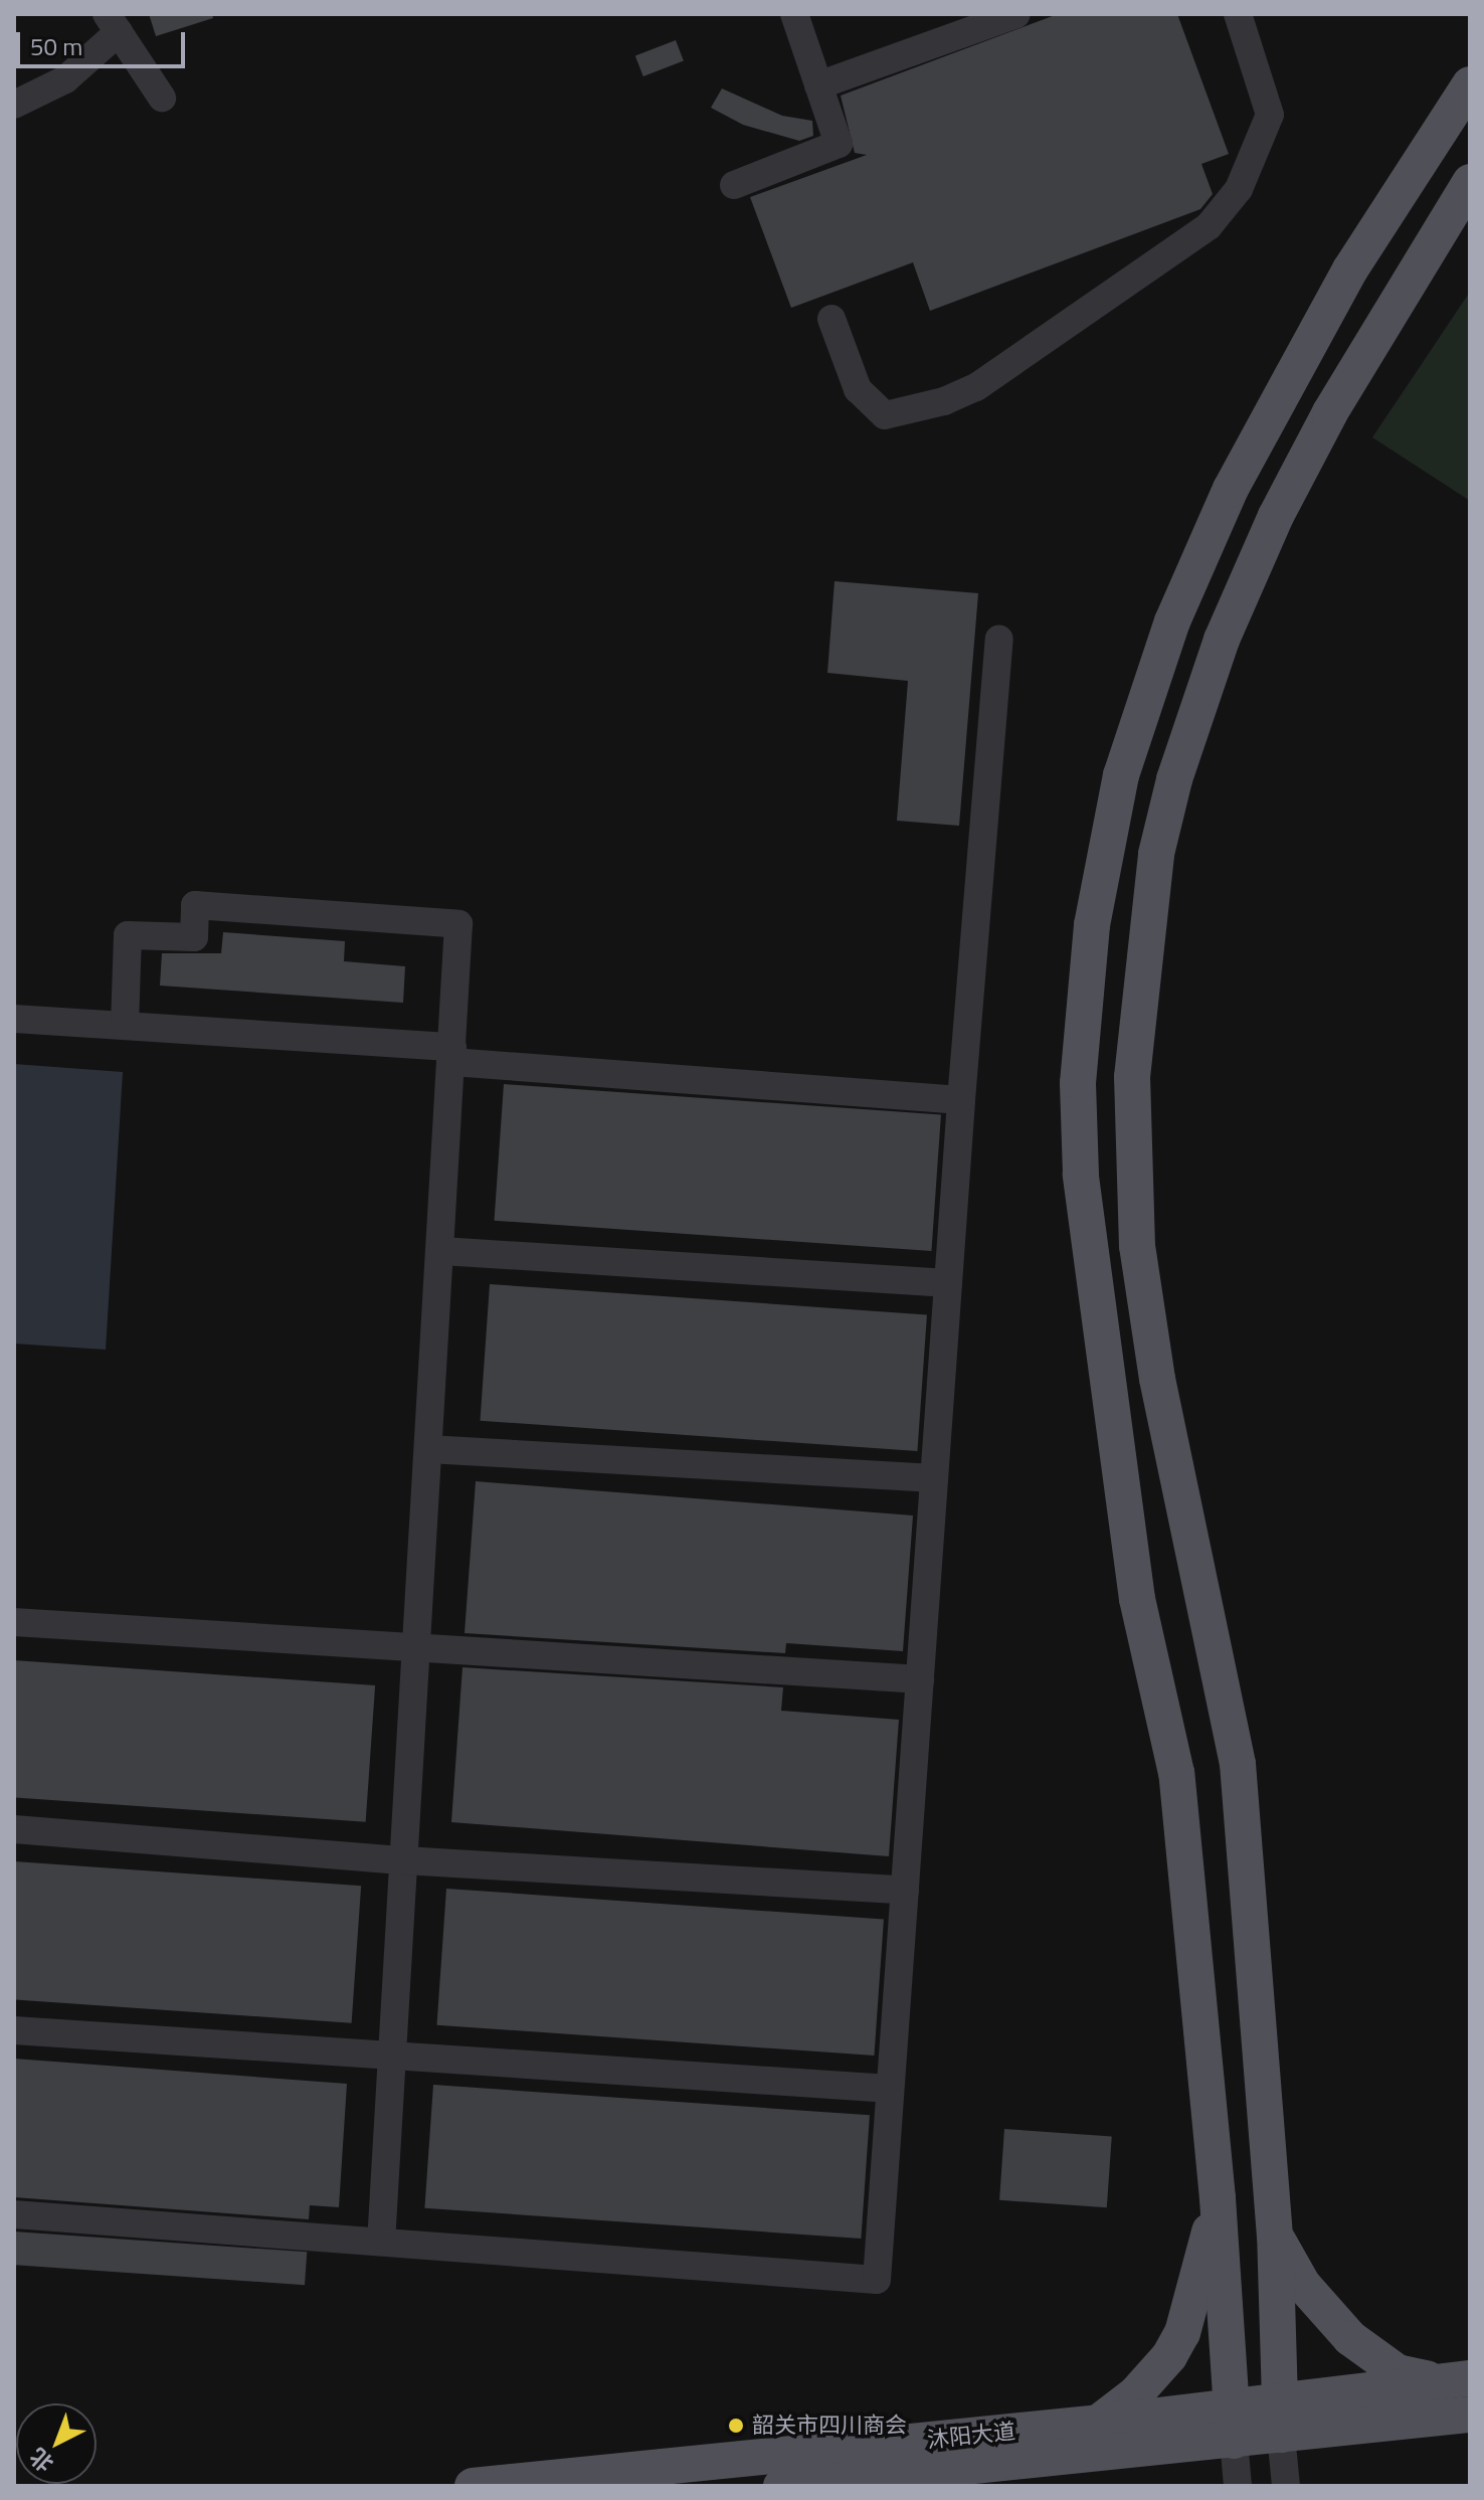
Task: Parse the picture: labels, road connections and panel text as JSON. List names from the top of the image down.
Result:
{
  "streets": {
    "main road": ["沐阳大道"]
  },
  "places": ["韶关市四川商会"],
  "scale_bar": "50 m",
  "north": "bottom left"
}
